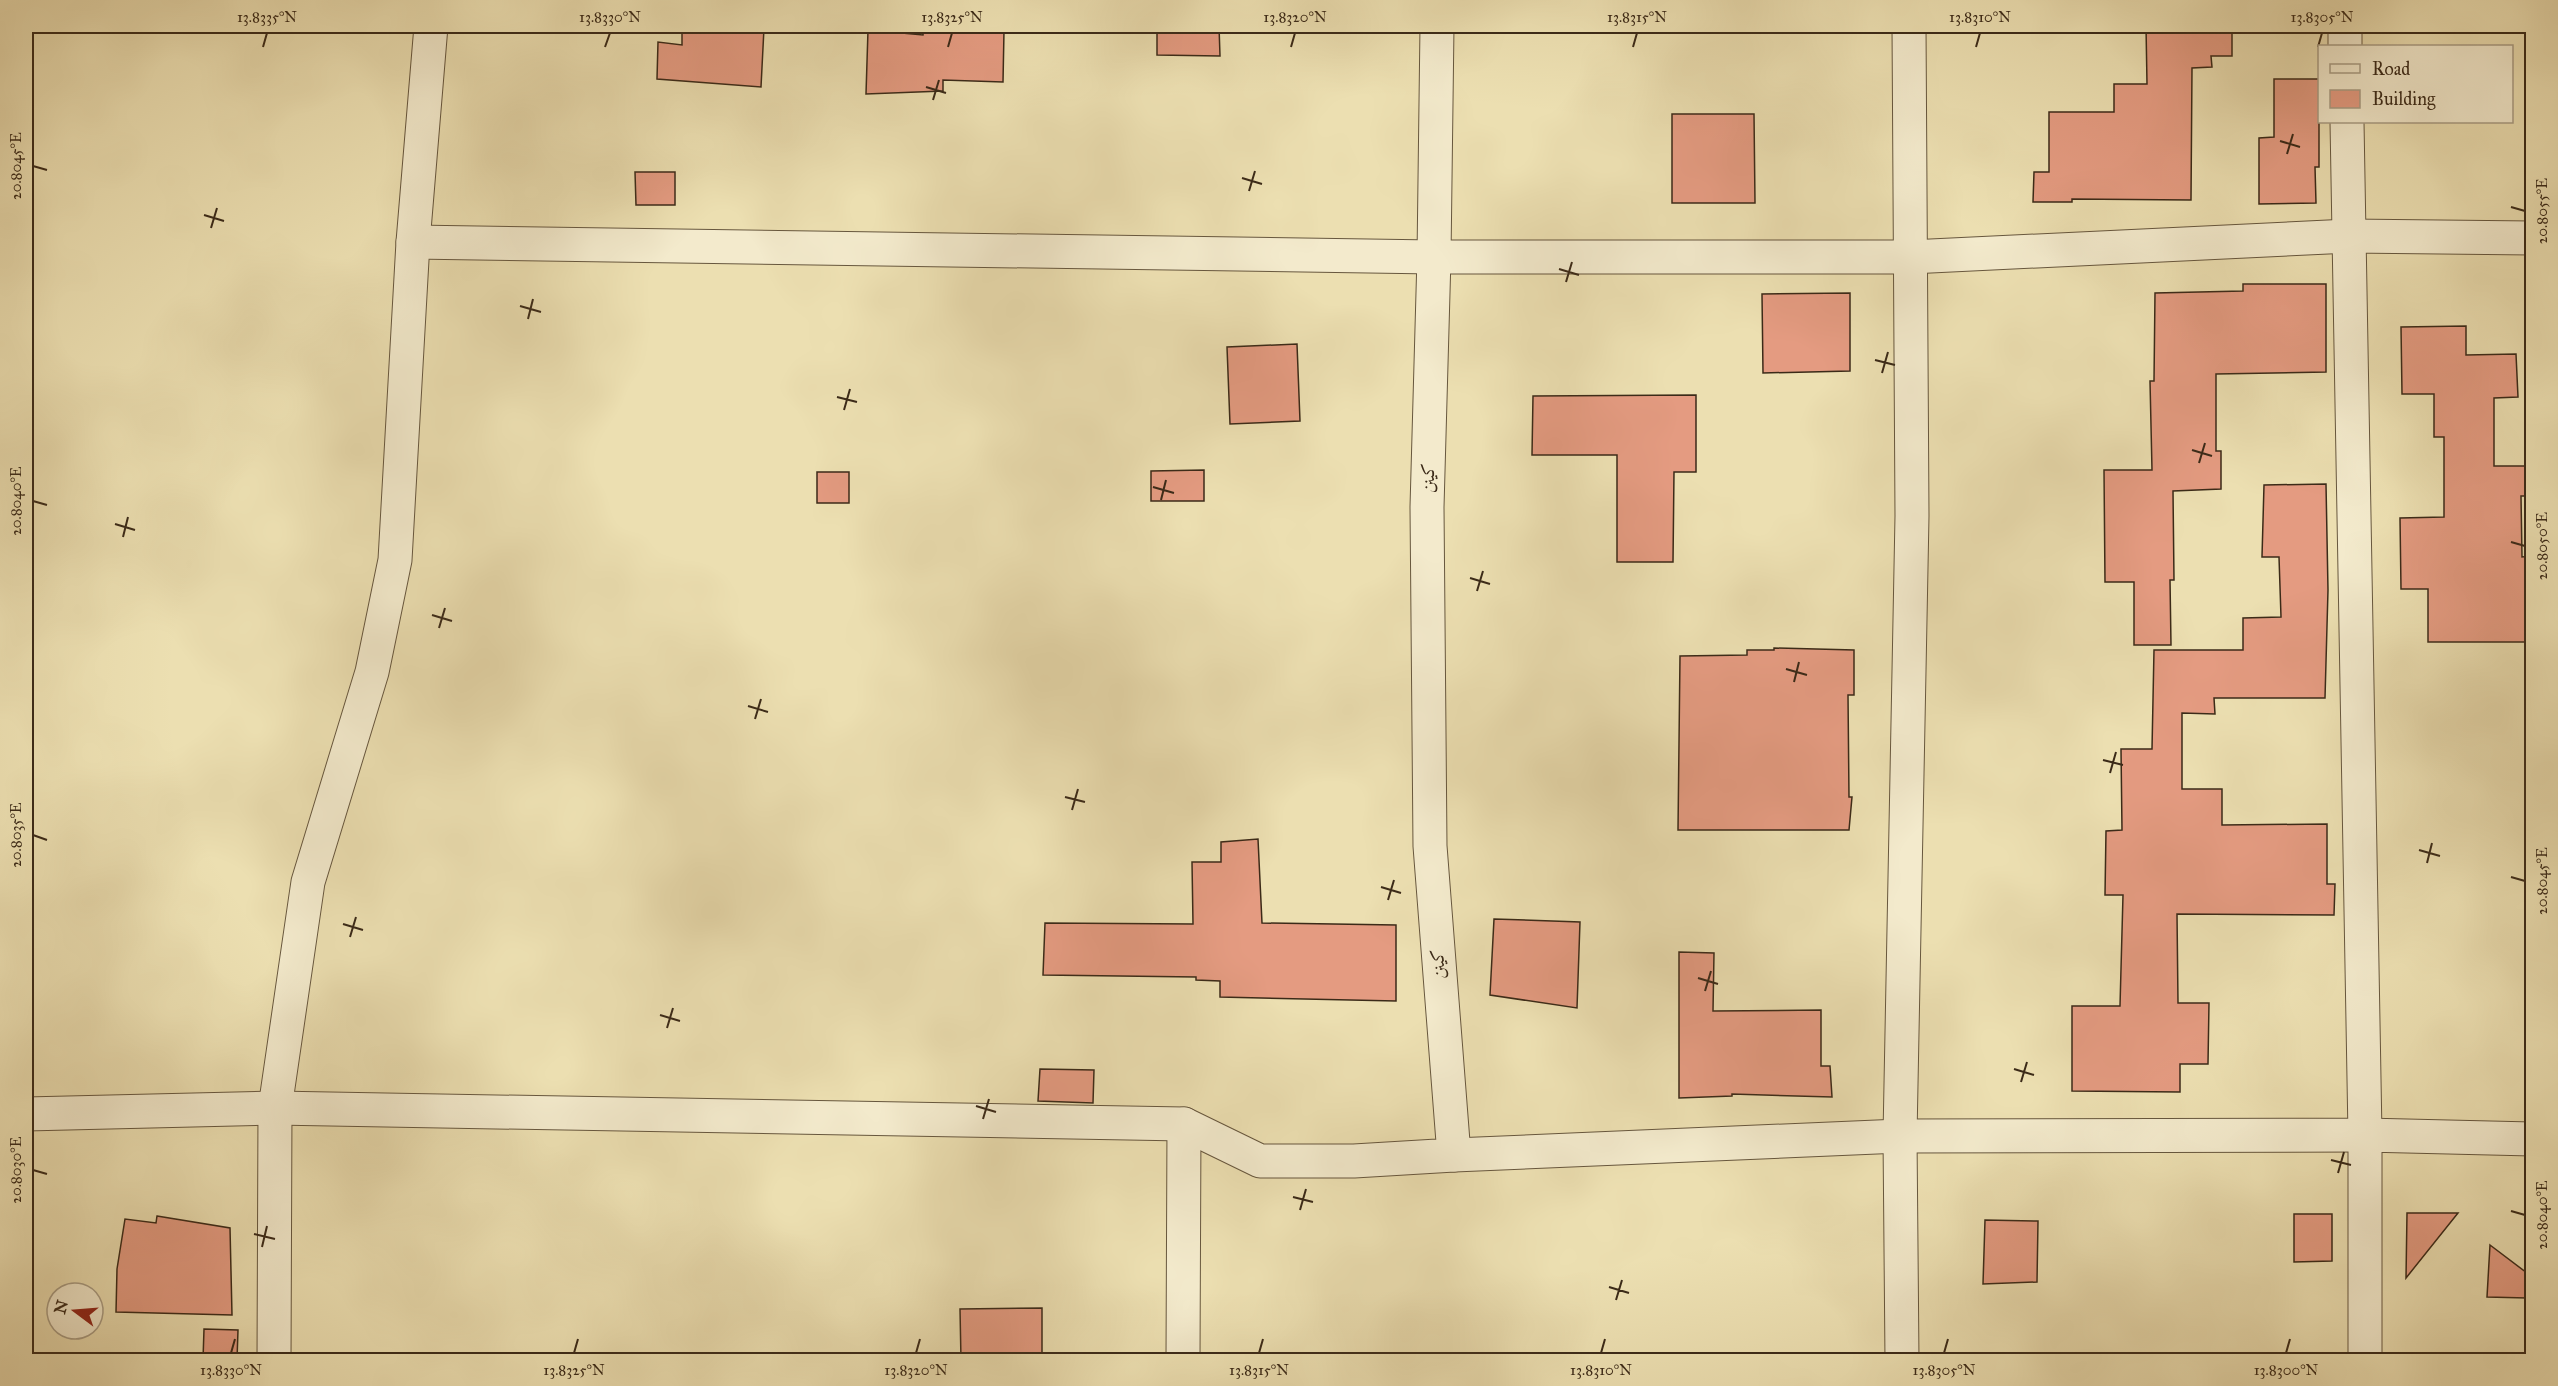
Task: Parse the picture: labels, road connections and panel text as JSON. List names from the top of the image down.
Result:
{
  "streets": {
    "street": ["كينن"]
  },
  "legend": ["Road", "Building"],
  "north": "left",
  "coordinates": [
    "13.8335°N",
    "13.8330°N",
    "13.8325°N",
    "13.8320°N",
    "13.8315°N",
    "13.8310°N",
    "13.8305°N",
    "20.8045°E",
    "20.8055°E",
    "20.8040°E",
    "20.8050°E",
    "20.8035°E",
    "20.8030°E",
    "13.8300°N"
  ]
}
